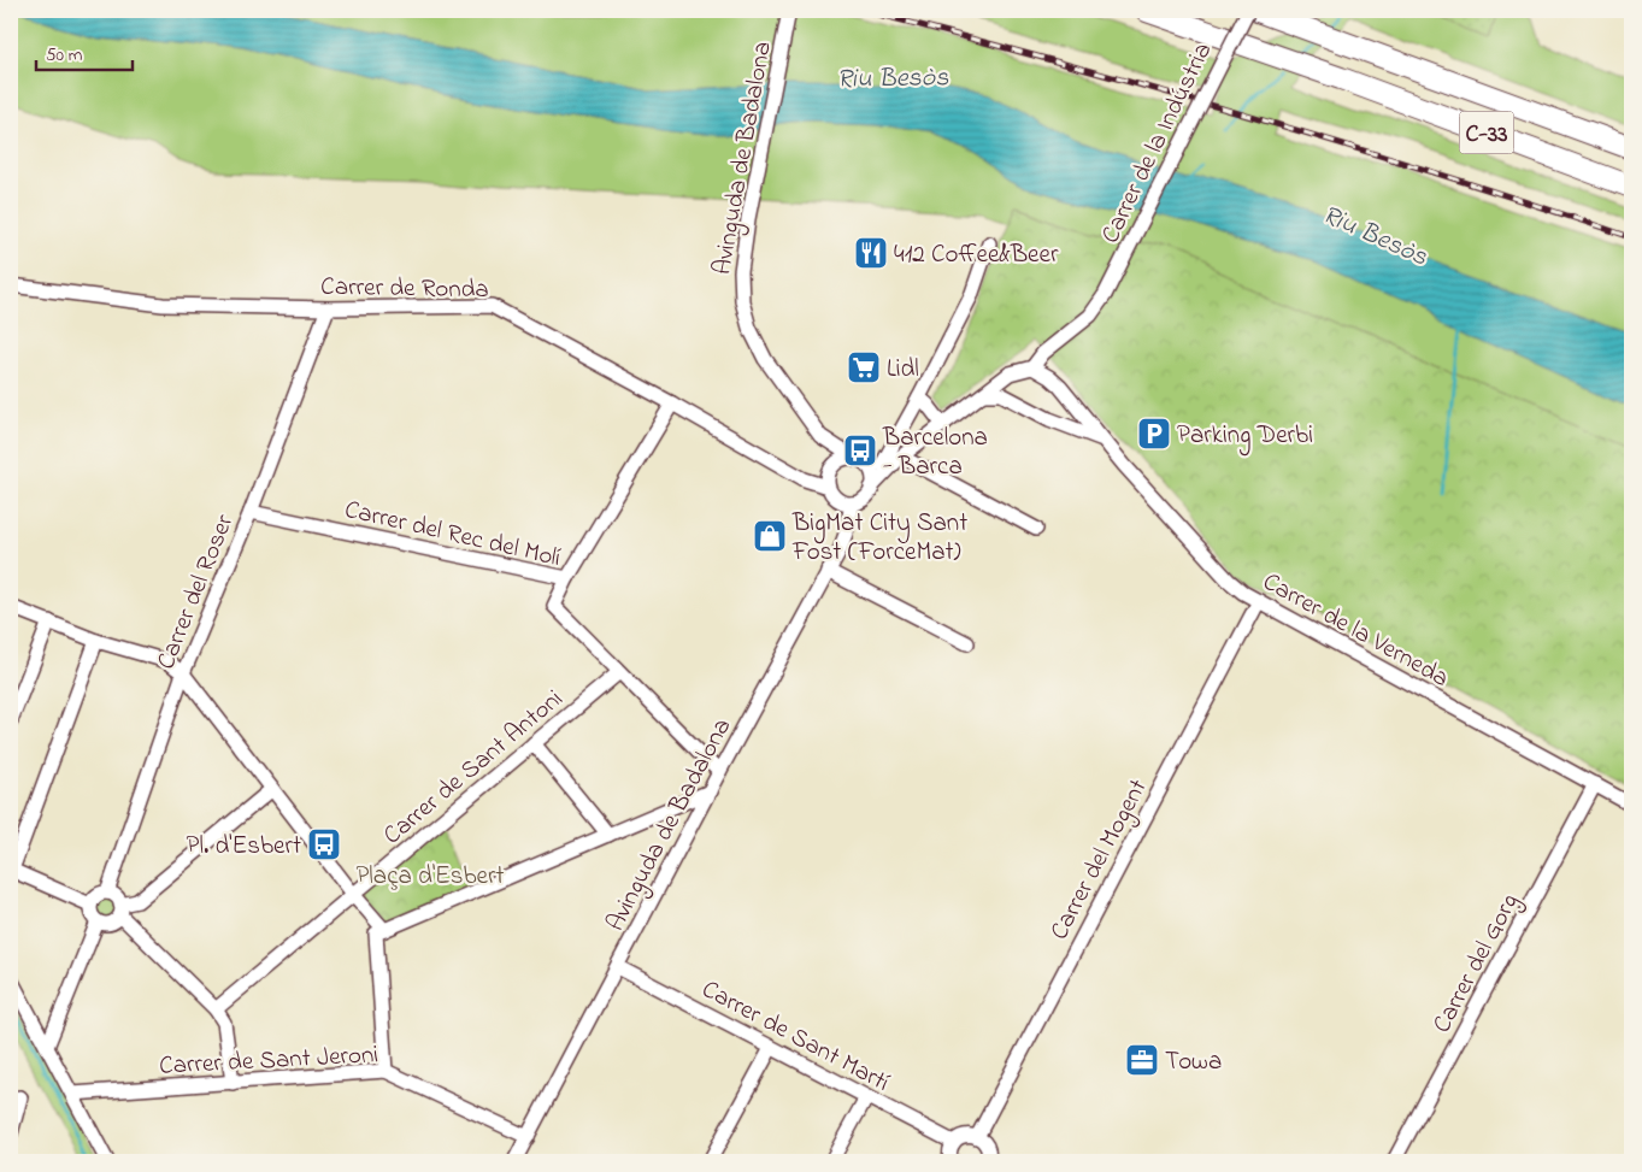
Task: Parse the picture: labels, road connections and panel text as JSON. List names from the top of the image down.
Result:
{
  "streets": {
    "highway": ["C-33"],
    "street": [
      "Carrer de la Indústria",
      "Avinguda de Badalona",
      "Carrer de Ronda",
      "Carrer del Rec del Molí",
      "Carrer del Roser",
      "Carrer de la Verneda",
      "Carrer de Sant Antoni",
      "Carrer del Mogent",
      "Carrer del Gorg",
      "Carrer de Sant Martí",
      "Carrer de Sant Jeroni"
    ]
  },
  "crossings": [
    ["Carrer de la Indústria", "Carrer de la Verneda"],
    ["Avinguda de Badalona", "Carrer de Ronda"],
    ["Avinguda de Badalona", "Carrer del Rec del Molí"],
    ["Avinguda de Badalona", "Carrer de Sant Martí"],
    ["Avinguda de Badalona", "Carrer de Sant Jeroni"],
    ["Carrer de Ronda", "Carrer del Roser"],
    ["Carrer del Rec del Molí", "Carrer del Roser"],
    ["Carrer del Rec del Molí", "Carrer de Sant Antoni"],
    ["Carrer de la Verneda", "Carrer del Mogent"],
    ["Carrer de la Verneda", "Carrer del Gorg"]
  ],
  "water": ["Riu Besòs"],
  "parks": ["Plaça d'Esbert"],
  "places": {
    "restaurant": ["412 Coffee&Beer"],
    "supermarket": ["Lidl"],
    "parking": ["Parking Derbi"],
    "bus stop": ["Barcelona - Barca", "Pl. d'Esbert"],
    "shop": ["BigMat City Sant Fost (ForceMat)"],
    "office": ["Towa"]
  },
  "scale_bar": "50 m"
}
